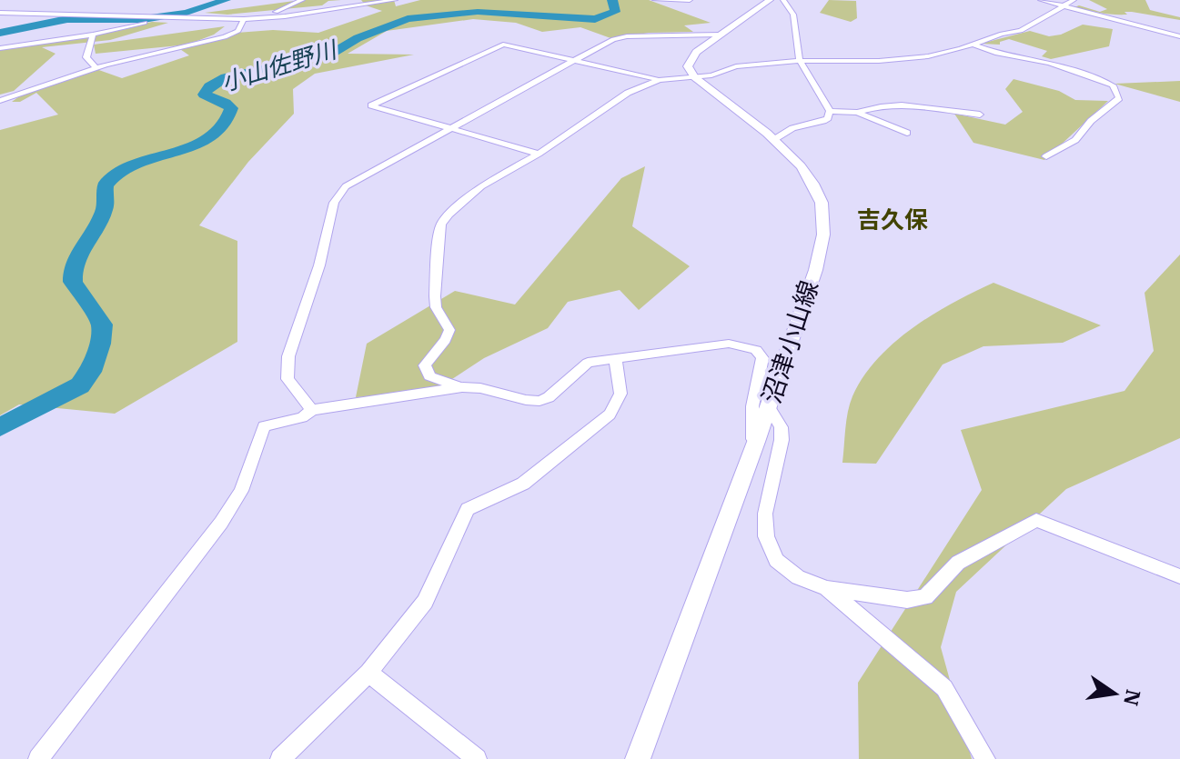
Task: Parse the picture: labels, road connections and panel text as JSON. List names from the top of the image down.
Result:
{
  "streets": {
    "main road": ["沼津小山線"]
  },
  "districts": ["吉久保"],
  "water": ["小山佐野川"],
  "north": "right"
}
